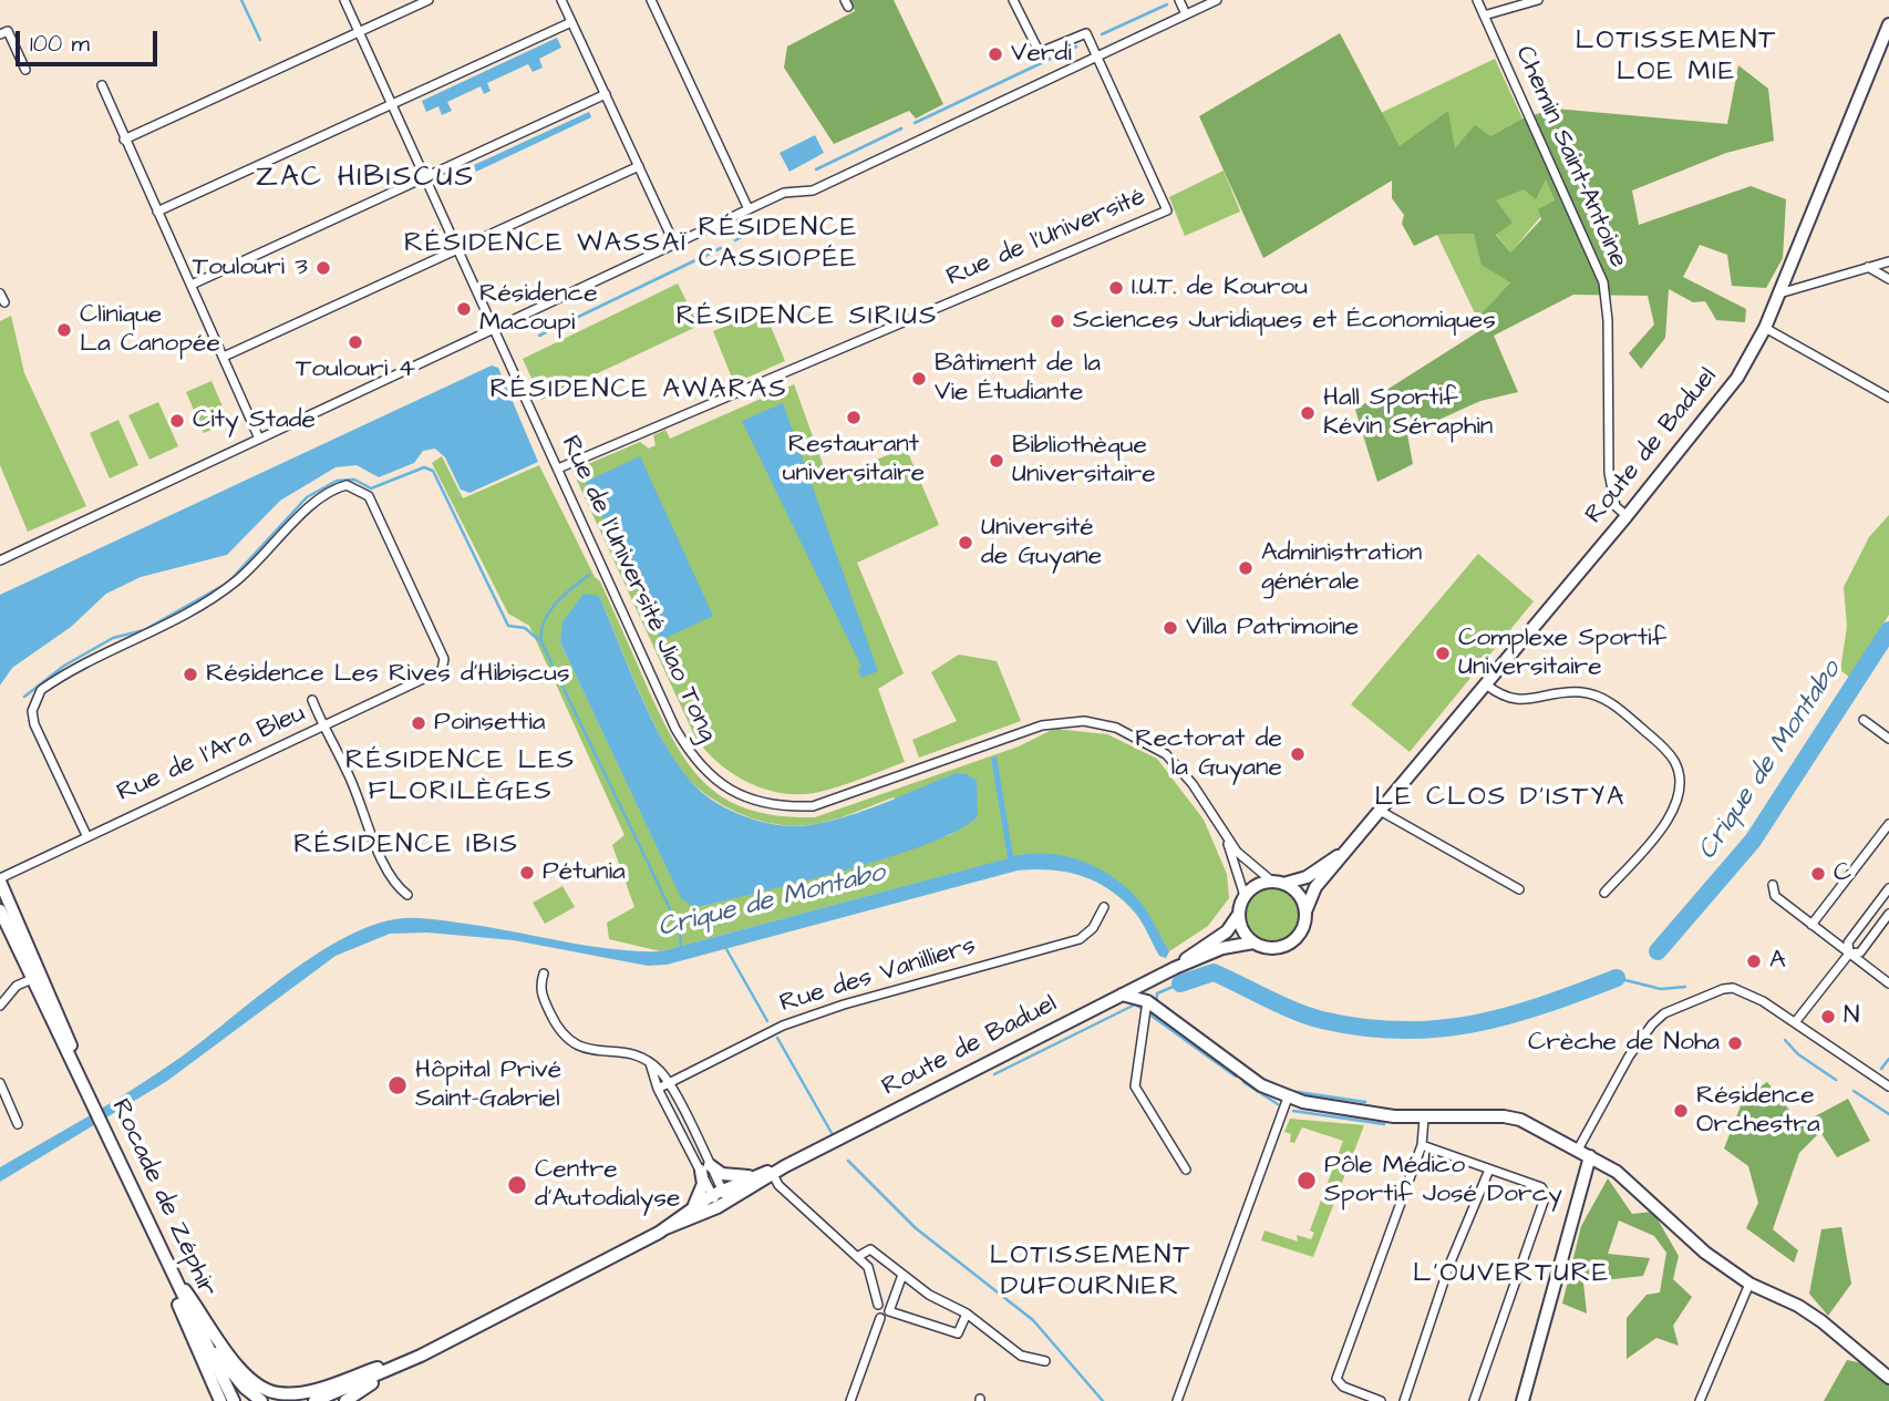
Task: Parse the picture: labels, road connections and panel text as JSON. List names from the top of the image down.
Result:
{
  "streets": {
    "main road": ["Route de Baduel", "Rocade de Zéphir"],
    "street": [
      "Chemin Saint-Antoine",
      "Rue de l'Université",
      "Rue de l'Université Jiao Tong",
      "Rue de l'Ara Bleu",
      "Rue des Vanilliers"
    ]
  },
  "crossings": [
    ["Chemin Saint-Antoine", "Route de Baduel"],
    ["Rue de l'Université", "Rue de l'Université Jiao Tong"],
    ["Rue de l'Ara Bleu", "Rocade de Zéphir"]
  ],
  "districts": [
    "LOTISSEMENT LOE MIE",
    "ZAC HIBISCUS",
    "RÉSIDENCE CASSIOPÉE",
    "RÉSIDENCE WASSAÏ",
    "RÉSIDENCE SIRIUS",
    "RÉSIDENCE AWARAS",
    "RÉSIDENCE LES FLORILÈGES",
    "LE CLOS D'ISTYA",
    "RÉSIDENCE IBIS",
    "LOTISSEMENT DUFOURNIER",
    "L'OUVERTURE"
  ],
  "water": ["Crique de Montabo"],
  "places": [
    "Verdi",
    "Toulouri 3",
    "I.U.T. de Kourou",
    "Résidence Macoupi",
    "Sciences Juridiques et Économiques",
    "Clinique La Canopée",
    "Toulouri 4",
    "Bâtiment de la Vie Étudiante",
    "Hall Sportif Kévin Séraphin",
    "Restaurant universitaire",
    "City Stade",
    "Bibliothèque Universitaire",
    "Université de Guyane",
    "Administration générale",
    "Villa Patrimoine",
    "Complexe Sportif Universitaire",
    "Résidence Les Rives d'Hibiscus",
    "Poinsettia",
    "Rectorat de la Guyane",
    "Pétunia",
    "C",
    "A",
    "N",
    "Crèche de Noha",
    "Hôpital Privé Saint-Gabriel",
    "Résidence Orchestra",
    "Pôle Médico Sportif José Dorcy",
    "Centre d'Autodialyse"
  ],
  "scale_bar": "100 m"
}
